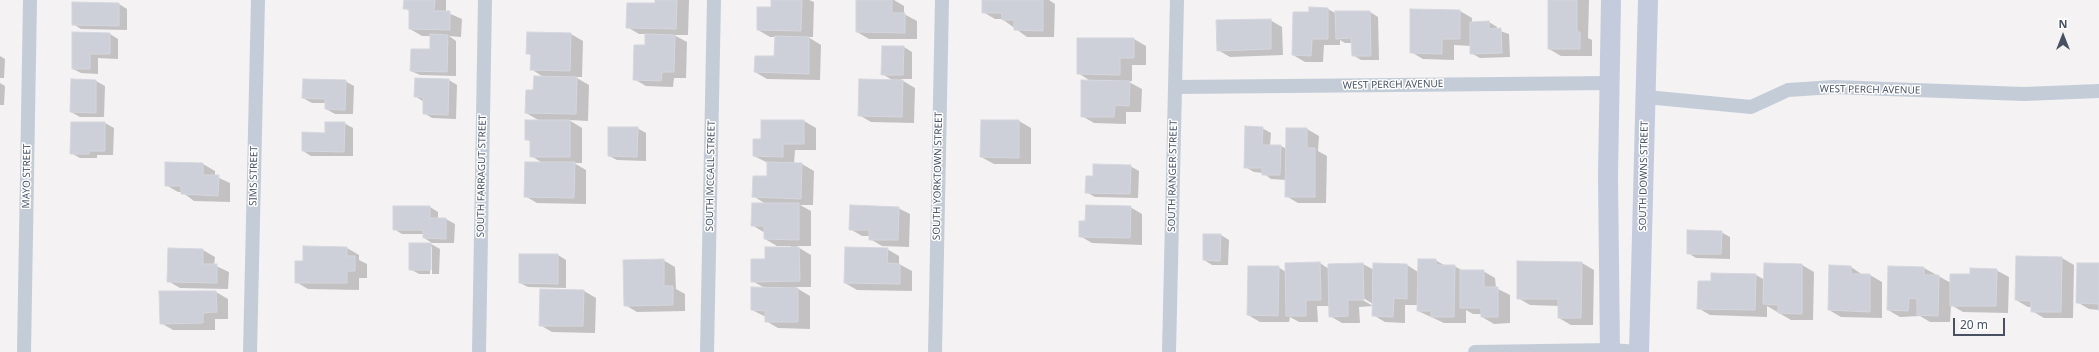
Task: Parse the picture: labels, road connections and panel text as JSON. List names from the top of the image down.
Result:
{
  "streets": {
    "main road": ["SOUTH DOWNS STREET"],
    "street": [
      "WEST PERCH AVENUE",
      "MAYO STREET",
      "SIMS STREET",
      "SOUTH FARRAGUT STREET",
      "SOUTH MCCALL STREET",
      "SOUTH YORKTOWN STREET",
      "SOUTH RANGER STREET"
    ]
  },
  "crossings": [
    ["WEST PERCH AVENUE", "SOUTH RANGER STREET"],
    ["WEST PERCH AVENUE", "SOUTH DOWNS STREET"]
  ],
  "scale_bar": "20 m",
  "north": "top"
}
